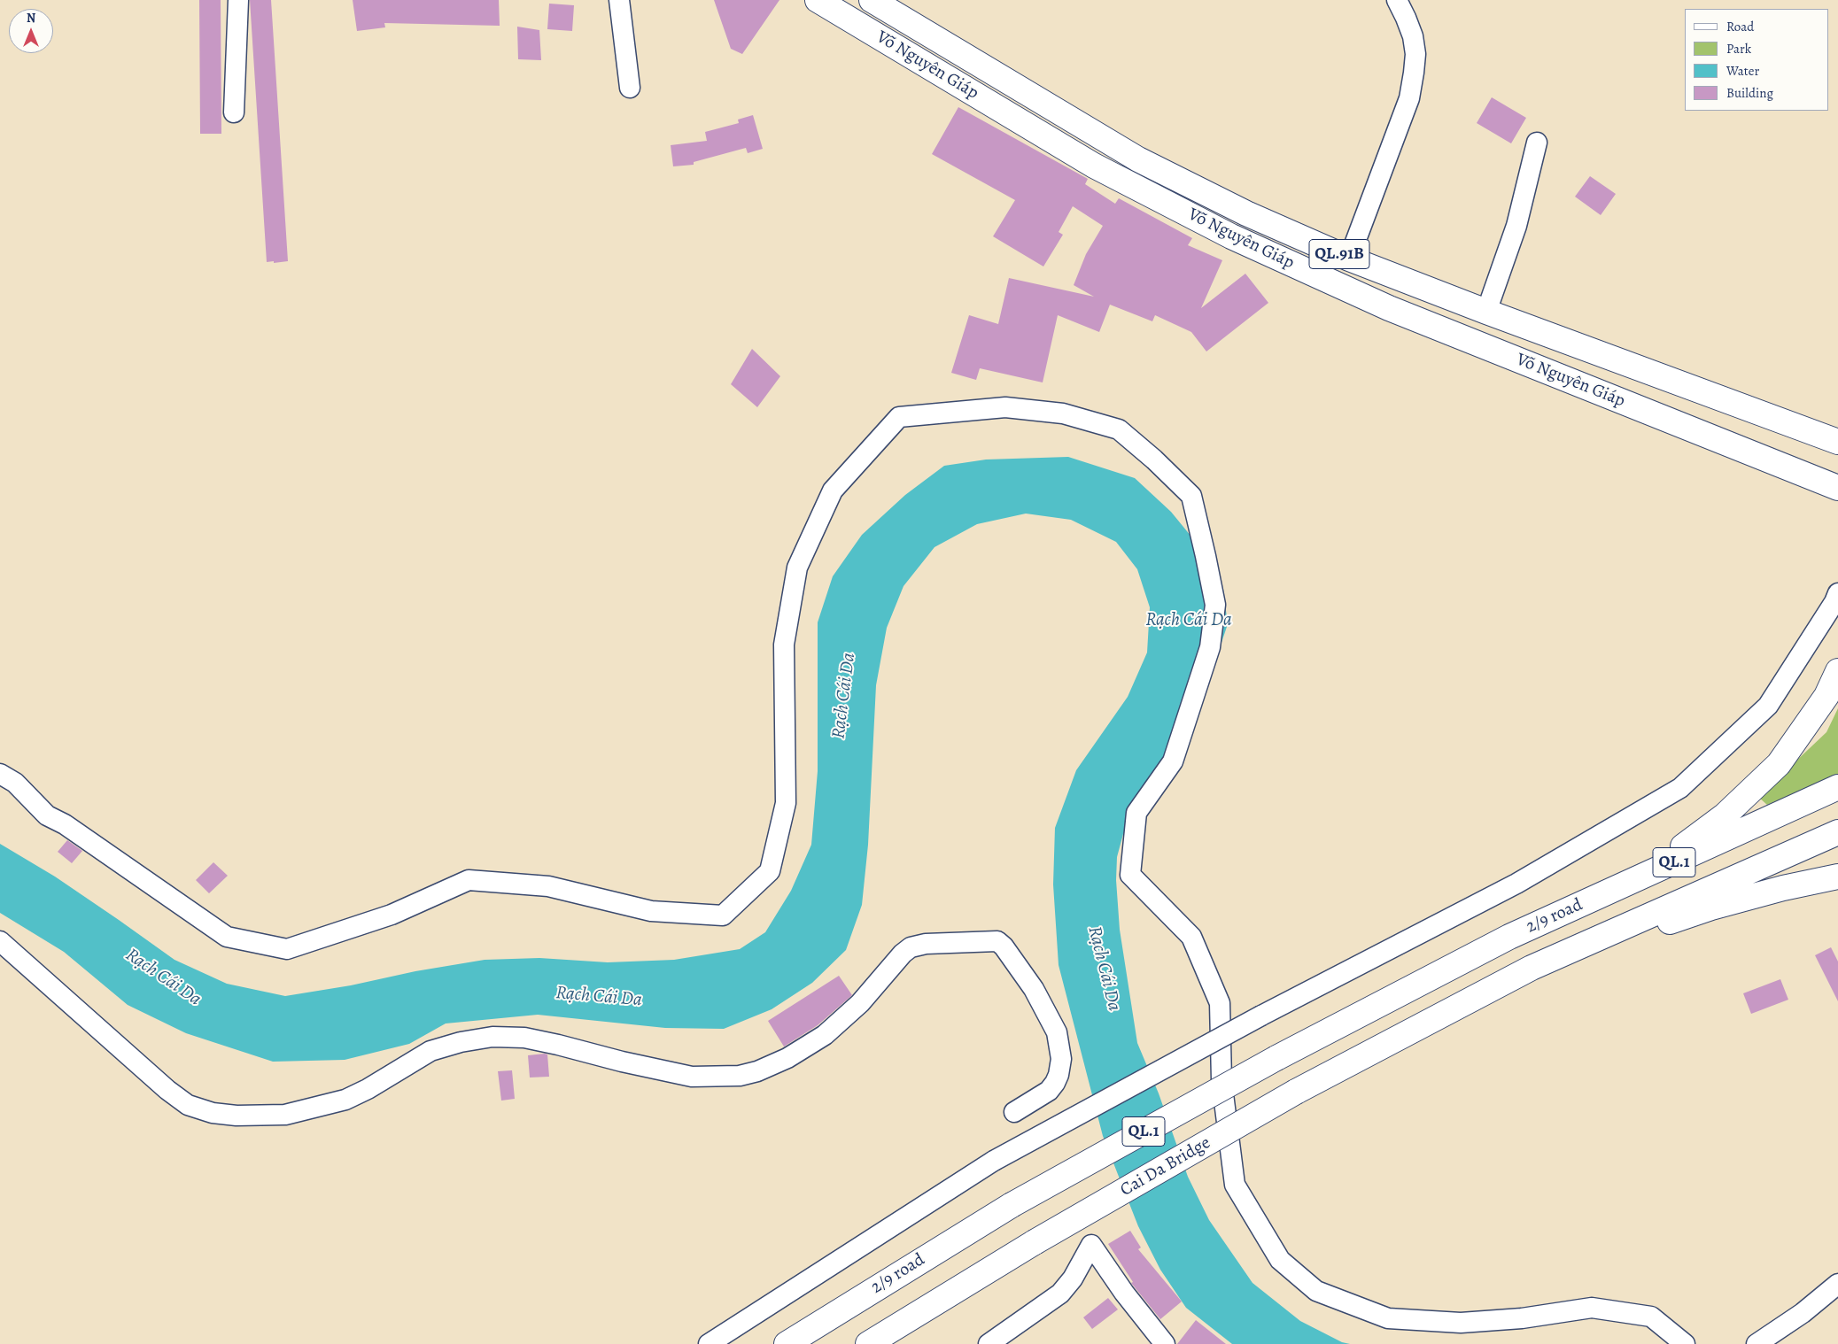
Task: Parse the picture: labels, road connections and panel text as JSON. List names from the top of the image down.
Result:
{
  "streets": {
    "highway": [
      "Võ Nguyên Giáp",
      "QL.91B",
      "QL.1",
      "2/9 road",
      "Cai Da Bridge"
    ]
  },
  "crossings": [
    ["QL.1", "Cai Da Bridge"]
  ],
  "water": ["Rạch Cái Da"],
  "legend": [
    "Road",
    "Park",
    "Water",
    "Building"
  ],
  "north": "top"
}
